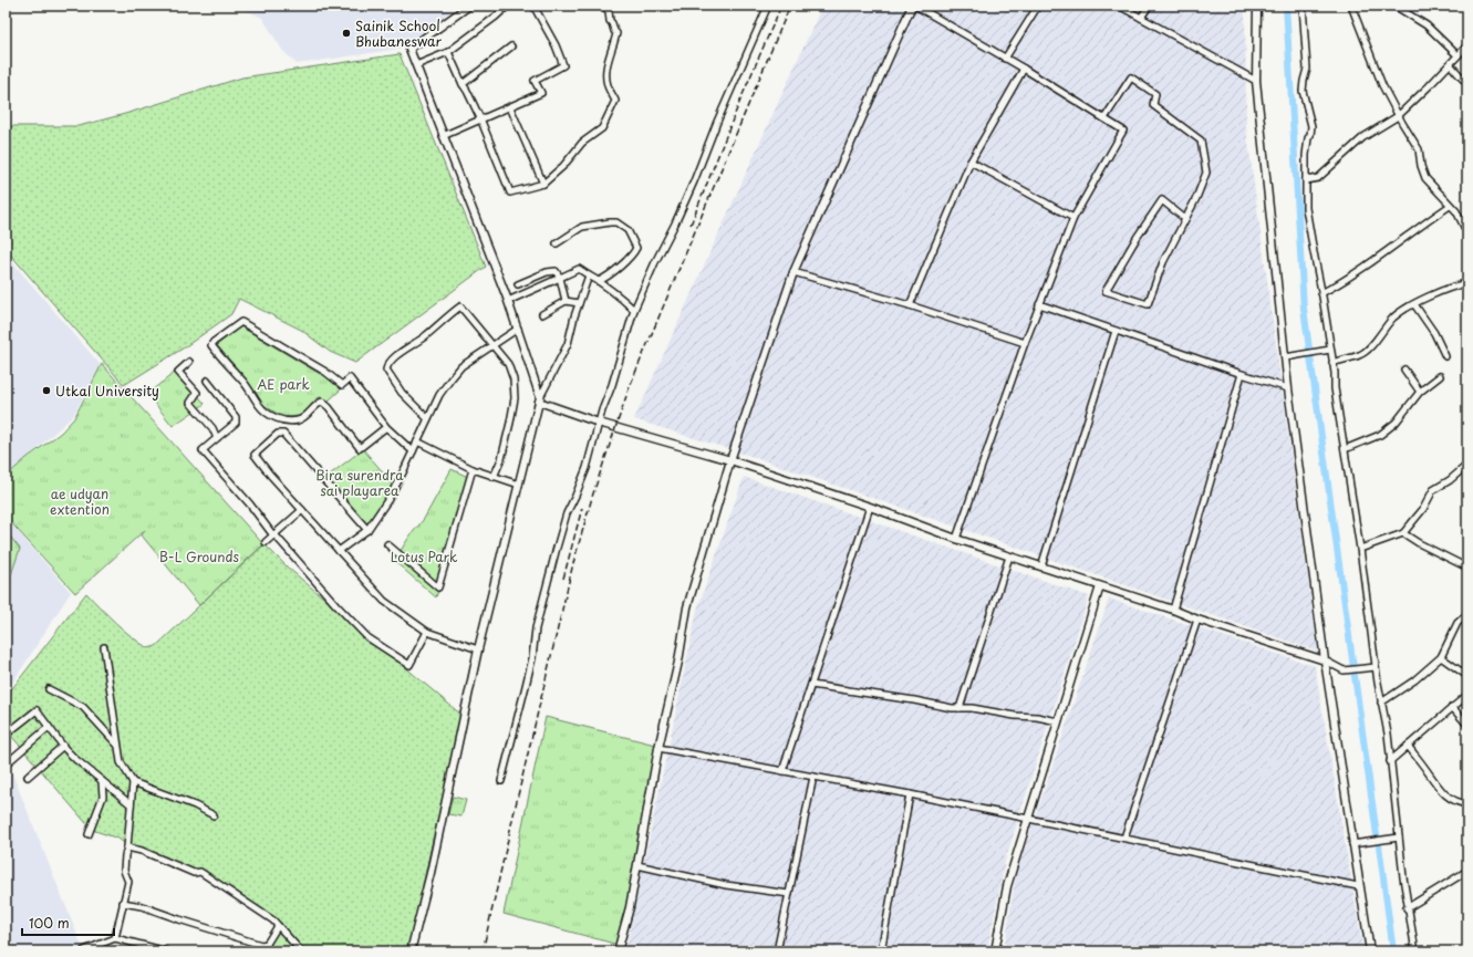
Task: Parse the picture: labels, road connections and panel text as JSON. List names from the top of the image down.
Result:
{
  "parks": [
    "AE park",
    "Bira surendra sai playarea",
    "ae udyan extention",
    "B-L Grounds",
    "Lotus Park"
  ],
  "places": ["Sainik School Bhubaneswar", "Utkal University"],
  "scale_bar": "100 m"
}
